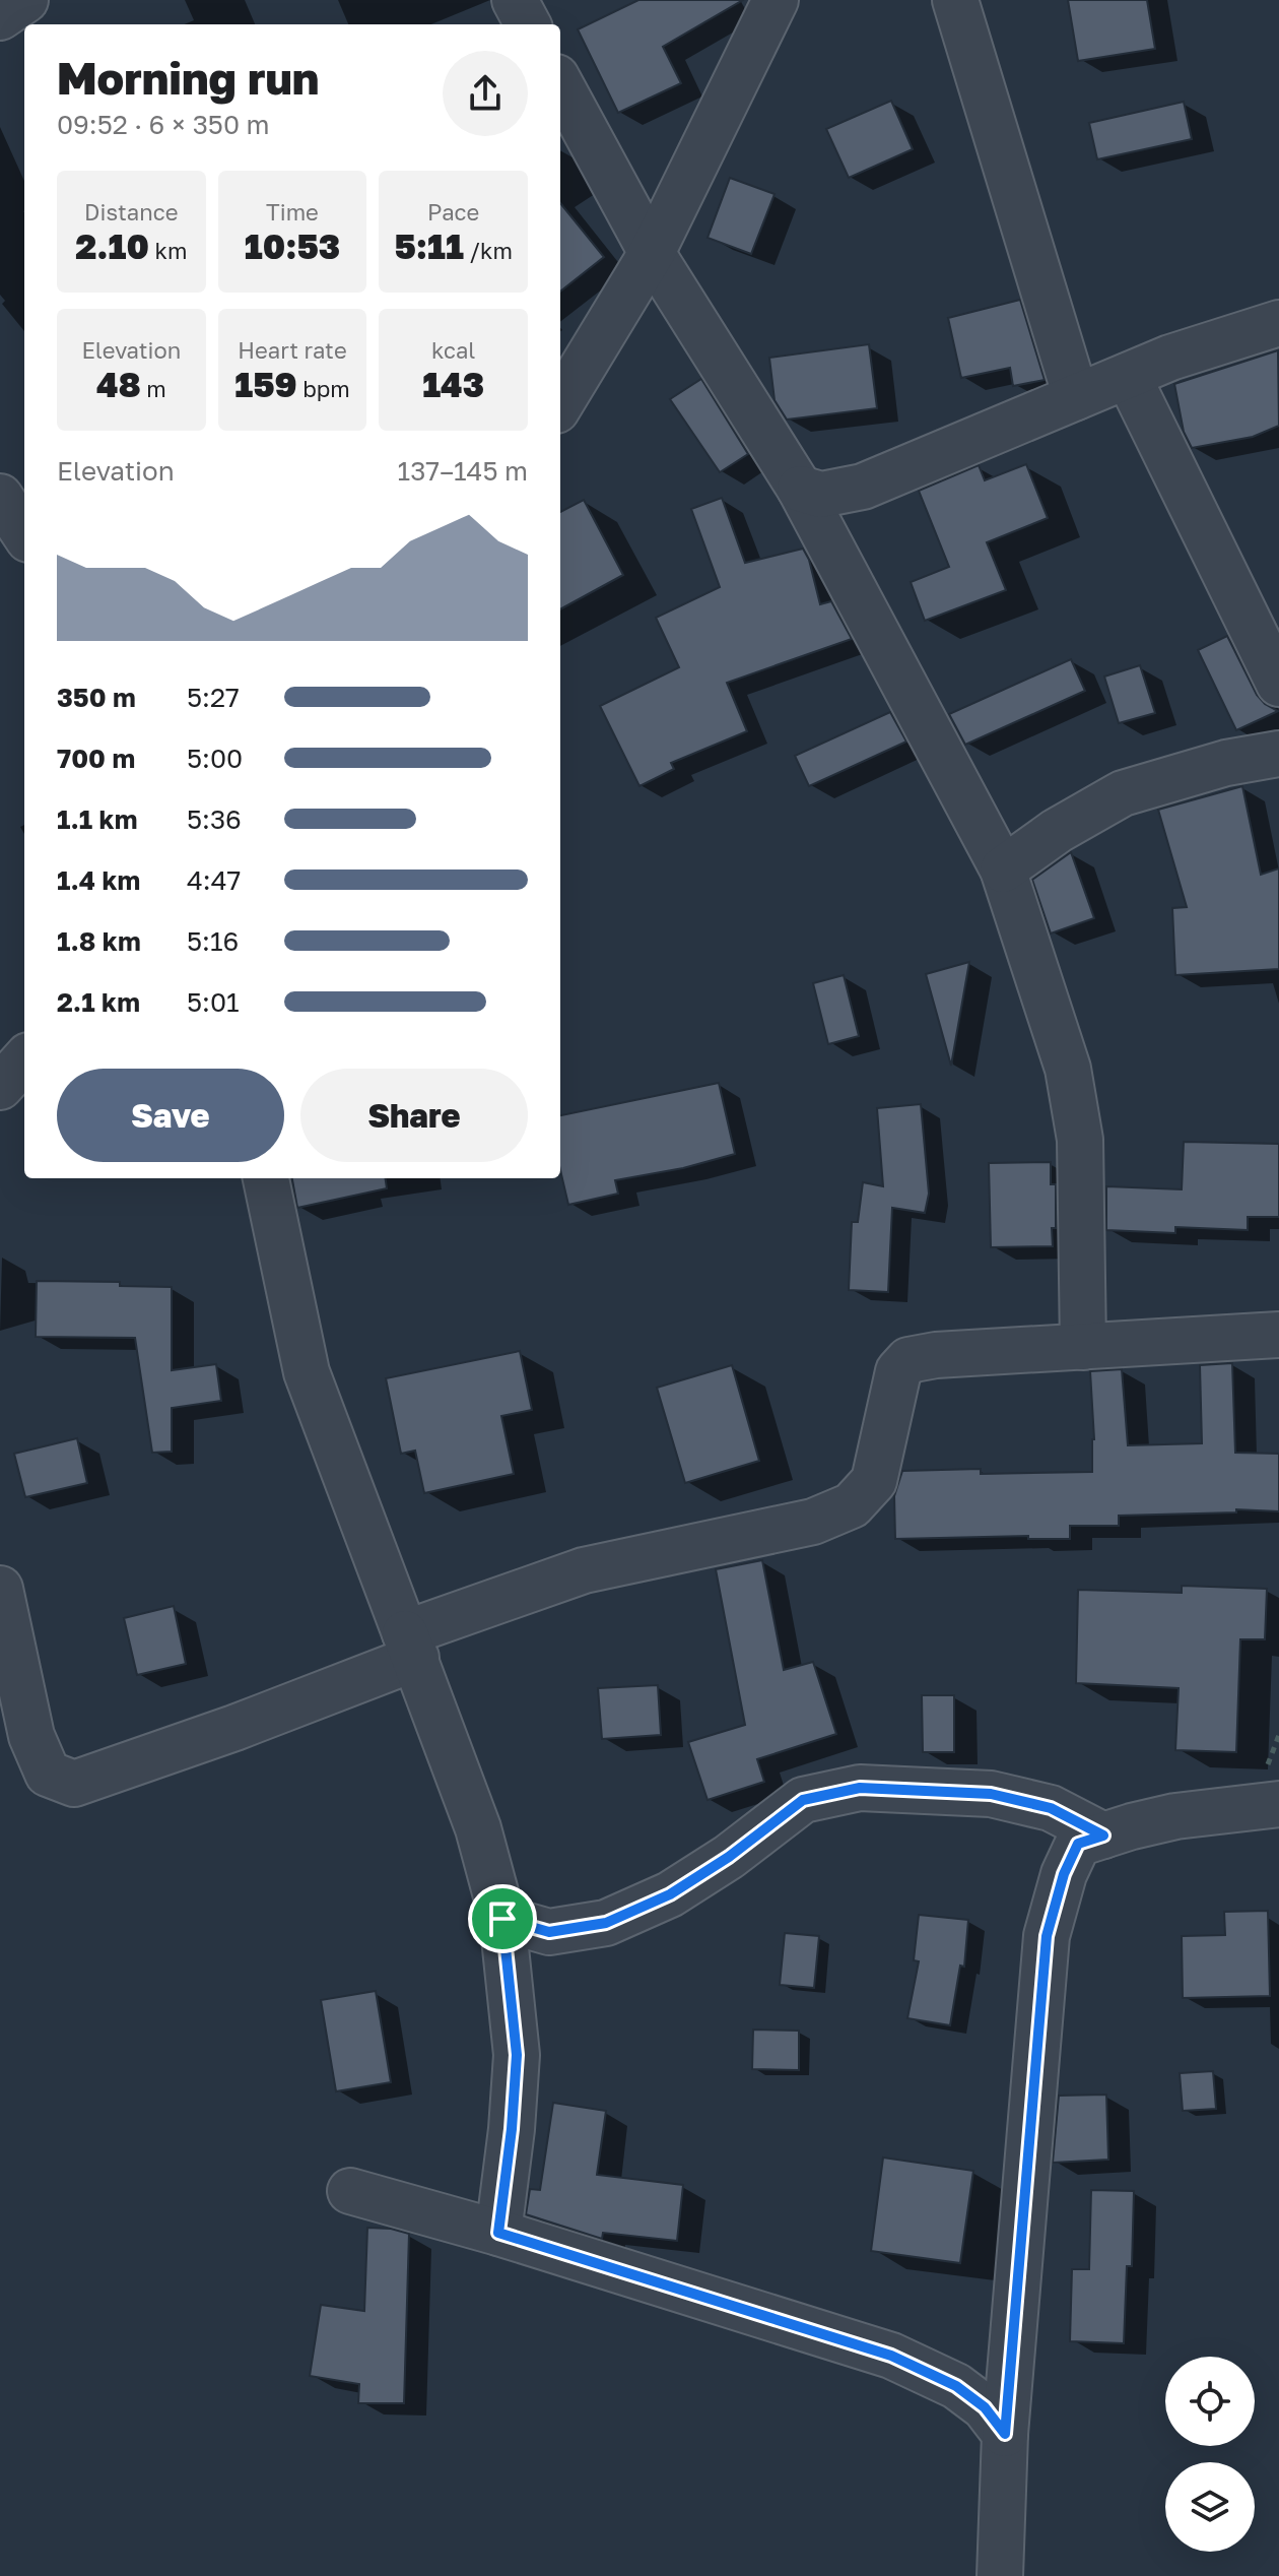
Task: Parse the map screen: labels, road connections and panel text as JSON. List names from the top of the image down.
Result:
{
  "page": {
    "heading": ["Morning run", "09:52 · 6 × 350 m"],
    "stats": [
      ["Distance", "2.10 km"],
      ["Time", "10:53"],
      ["Pace", "5:11 /km"],
      ["Elevation", "48 m"],
      ["Heart rate", "159 bpm"],
      ["kcal", "143"]
    ],
    "chart": ["Elevation", "137–145 m"],
    "list": [
      {
        "name": "350 m",
        "note": "5:27"
      },
      {
        "name": "700 m",
        "note": "5:00"
      },
      {
        "name": "1.1 km",
        "note": "5:36"
      },
      {
        "name": "1.4 km",
        "note": "4:47"
      },
      {
        "name": "1.8 km",
        "note": "5:16"
      },
      {
        "name": "2.1 km",
        "note": "5:01"
      }
    ],
    "buttons": ["Save", "Share"]
  }
}
